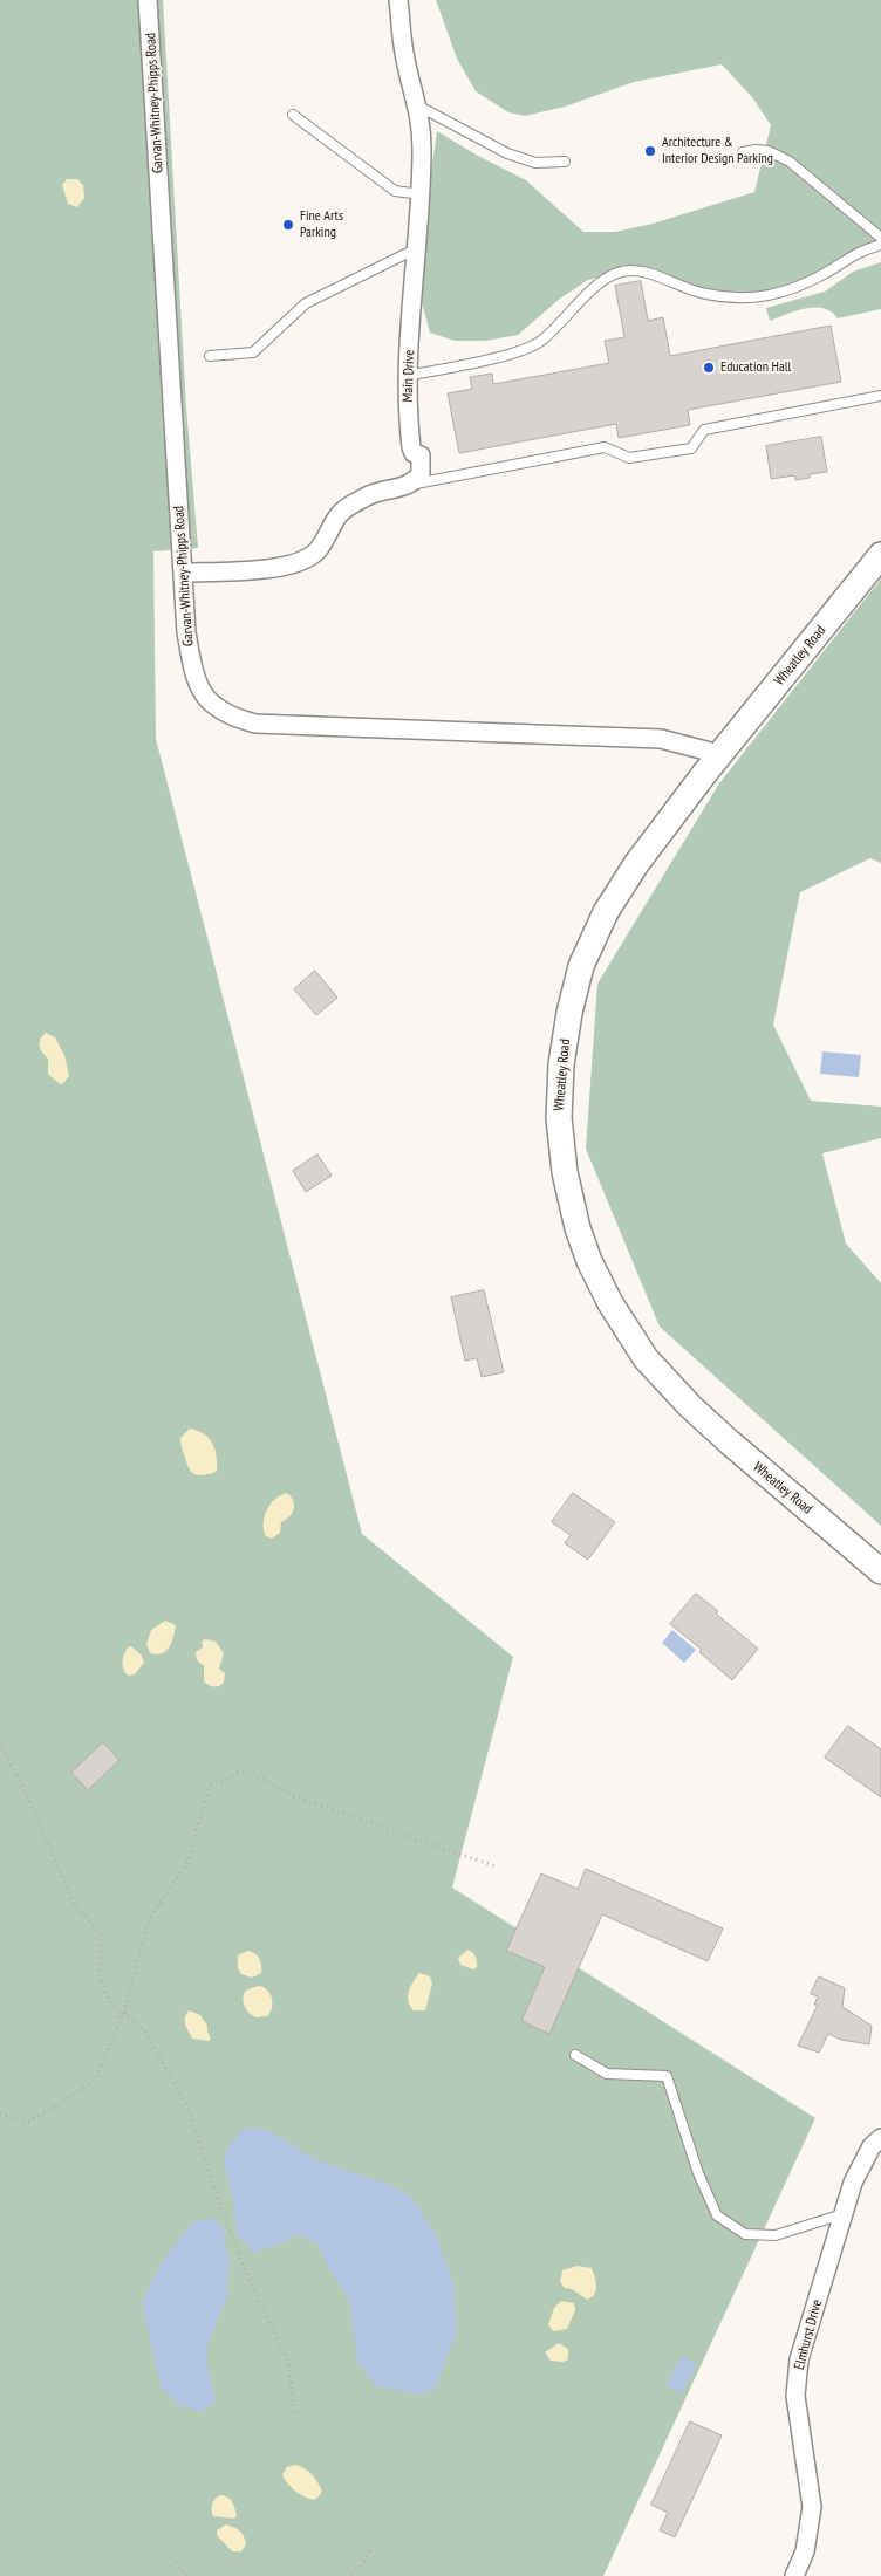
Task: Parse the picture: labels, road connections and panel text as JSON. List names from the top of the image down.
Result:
{
  "streets": {
    "main road": ["Wheatley Road"],
    "street": ["Garvan-Whitney-Phipps Road", "Main Drive", "Elmhurst Drive"]
  },
  "crossings": [
    ["Garvan-Whitney-Phipps Road", "Wheatley Road"]
  ],
  "places": ["Architecture & Interior Design Parking", "Fine Arts Parking", "Education Hall"]
}
